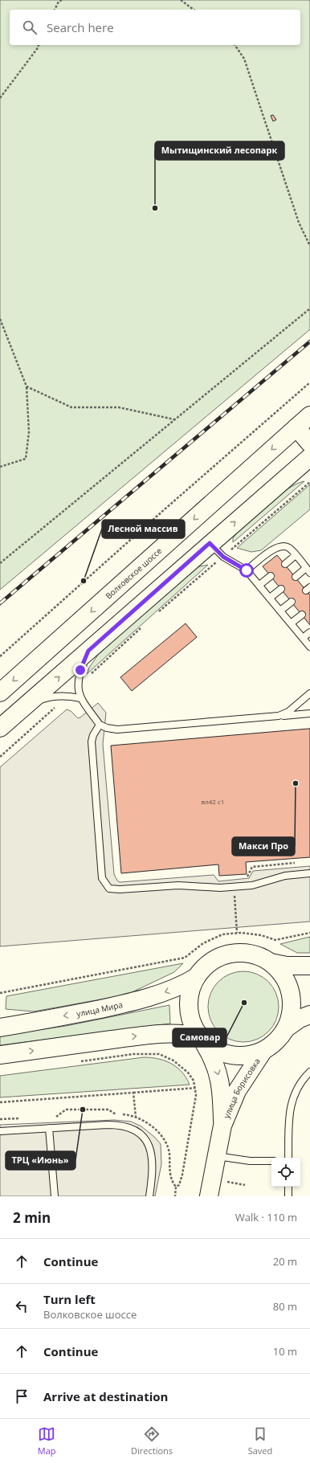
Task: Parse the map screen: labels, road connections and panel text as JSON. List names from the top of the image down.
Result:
{
  "streets": {
    "main road": ["Волковское шоссе", "улица Мира", "улица Борисовка"]
  },
  "crossings": [
    ["улица Мира", "улица Борисовка"]
  ],
  "places": [
    "Мытищинский лесопарк",
    "Лесной массив",
    "Макси Про",
    "Самовар",
    "ТРЦ «Июнь»"
  ],
  "house_numbers": ["вл42 с1"],
  "page": {
    "search": "Search here",
    "heading": ["2 min", "Walk · 110 m"],
    "list": [
      ["Continue", "20 m"],
      ["Turn left", "Волковское шоссе", "80 m"],
      ["Continue", "10 m"],
      "Arrive at destination"
    ],
    "nav": ["Map", "Directions", "Saved"]
  }
}
